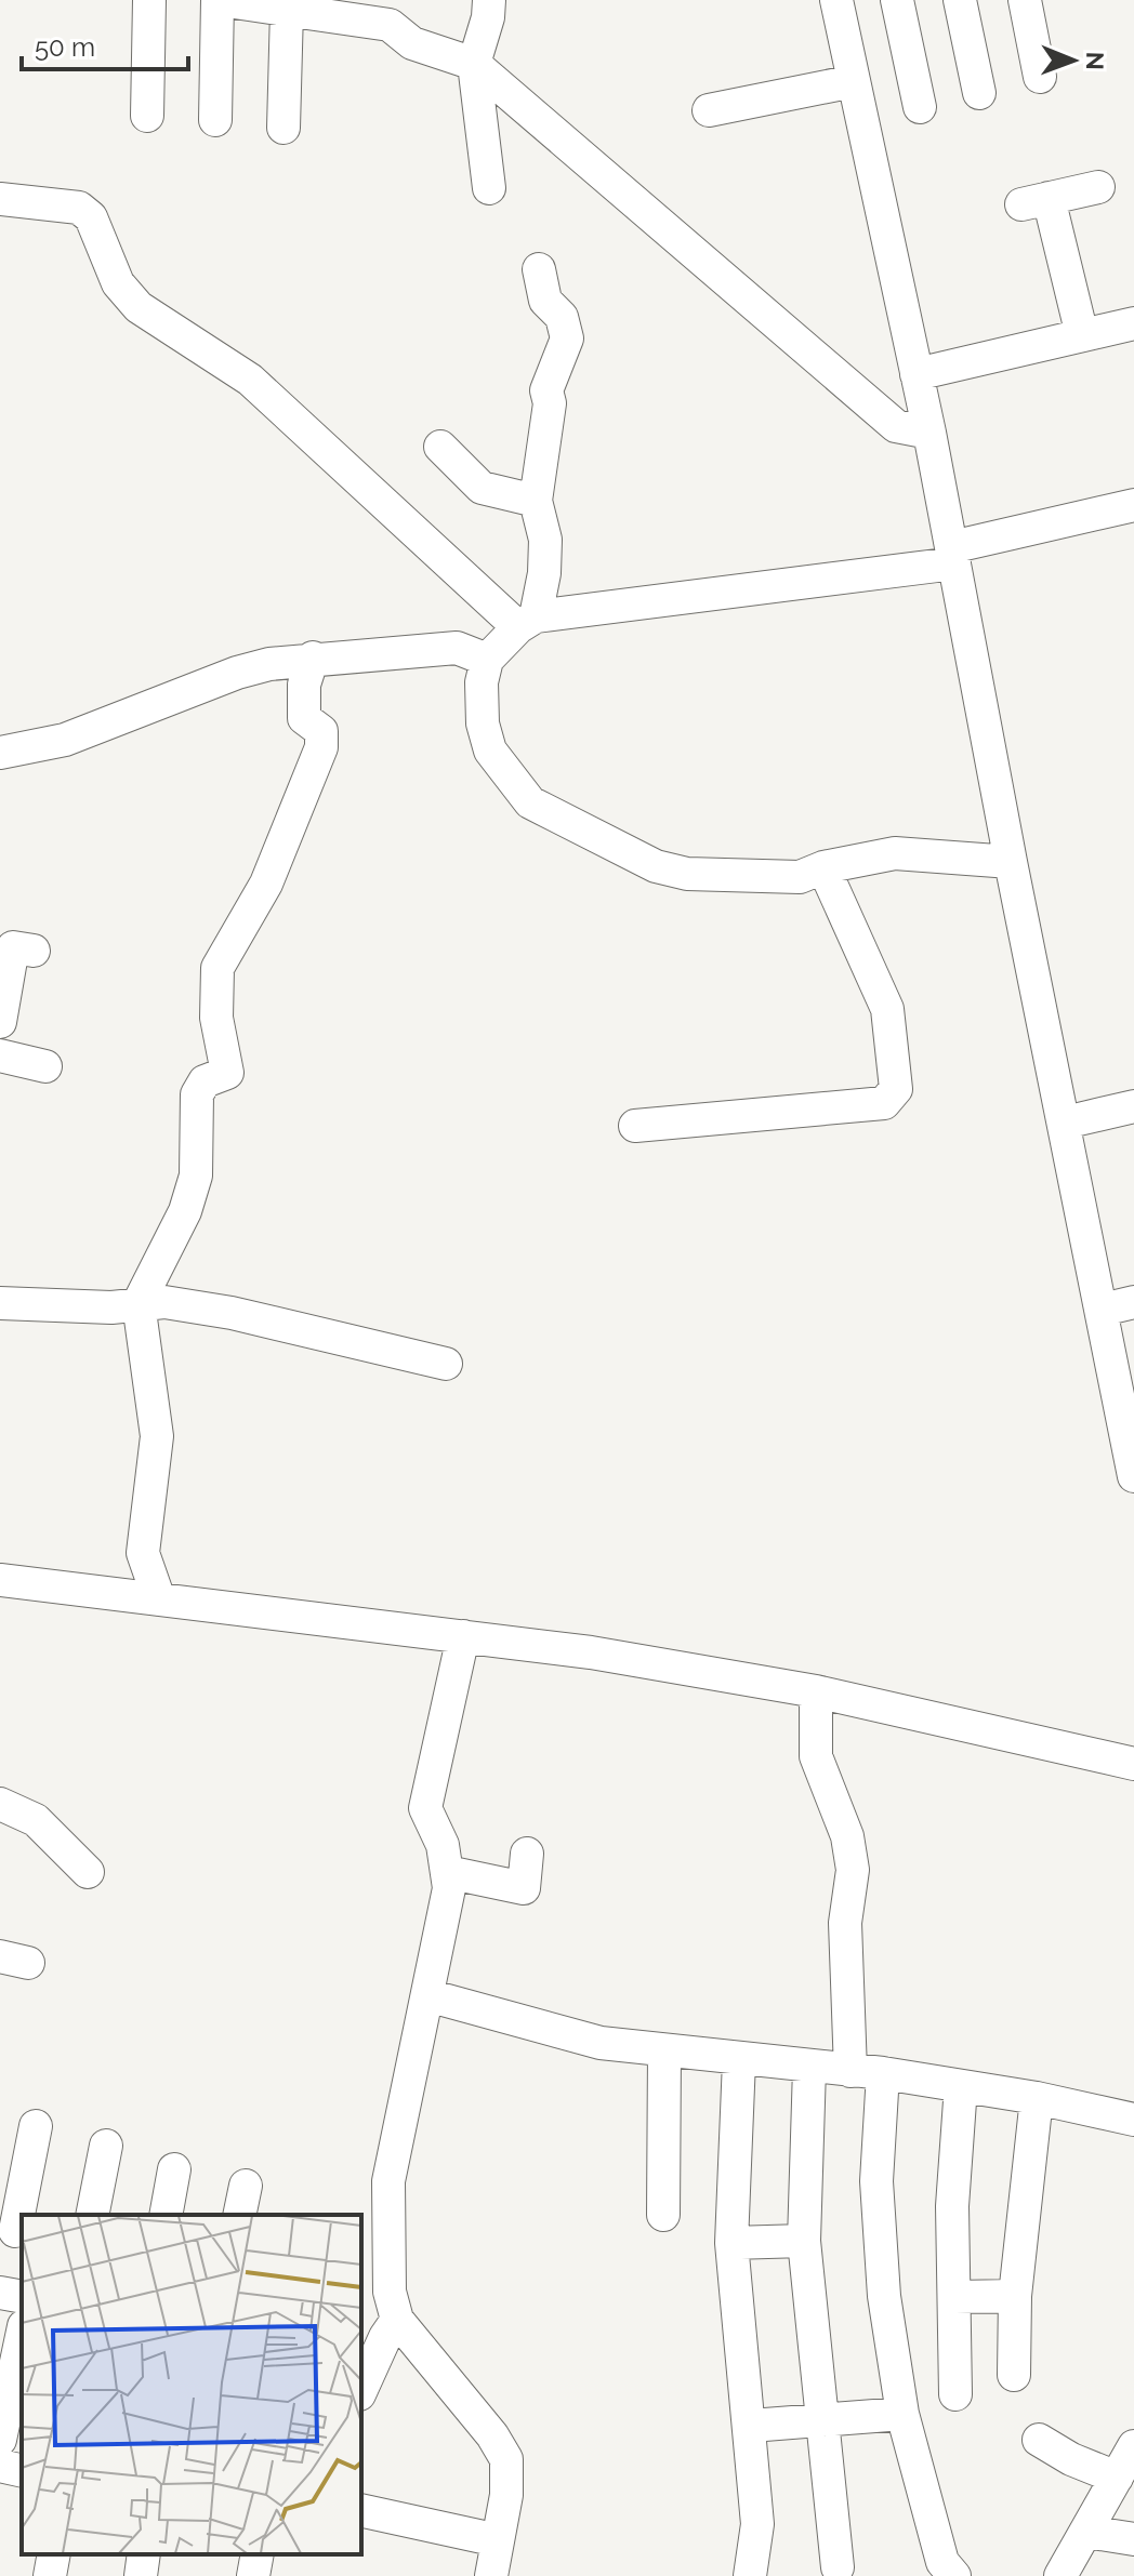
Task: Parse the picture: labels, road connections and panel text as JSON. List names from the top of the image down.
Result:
{
  "scale_bar": "50 m",
  "north": "right"
}
